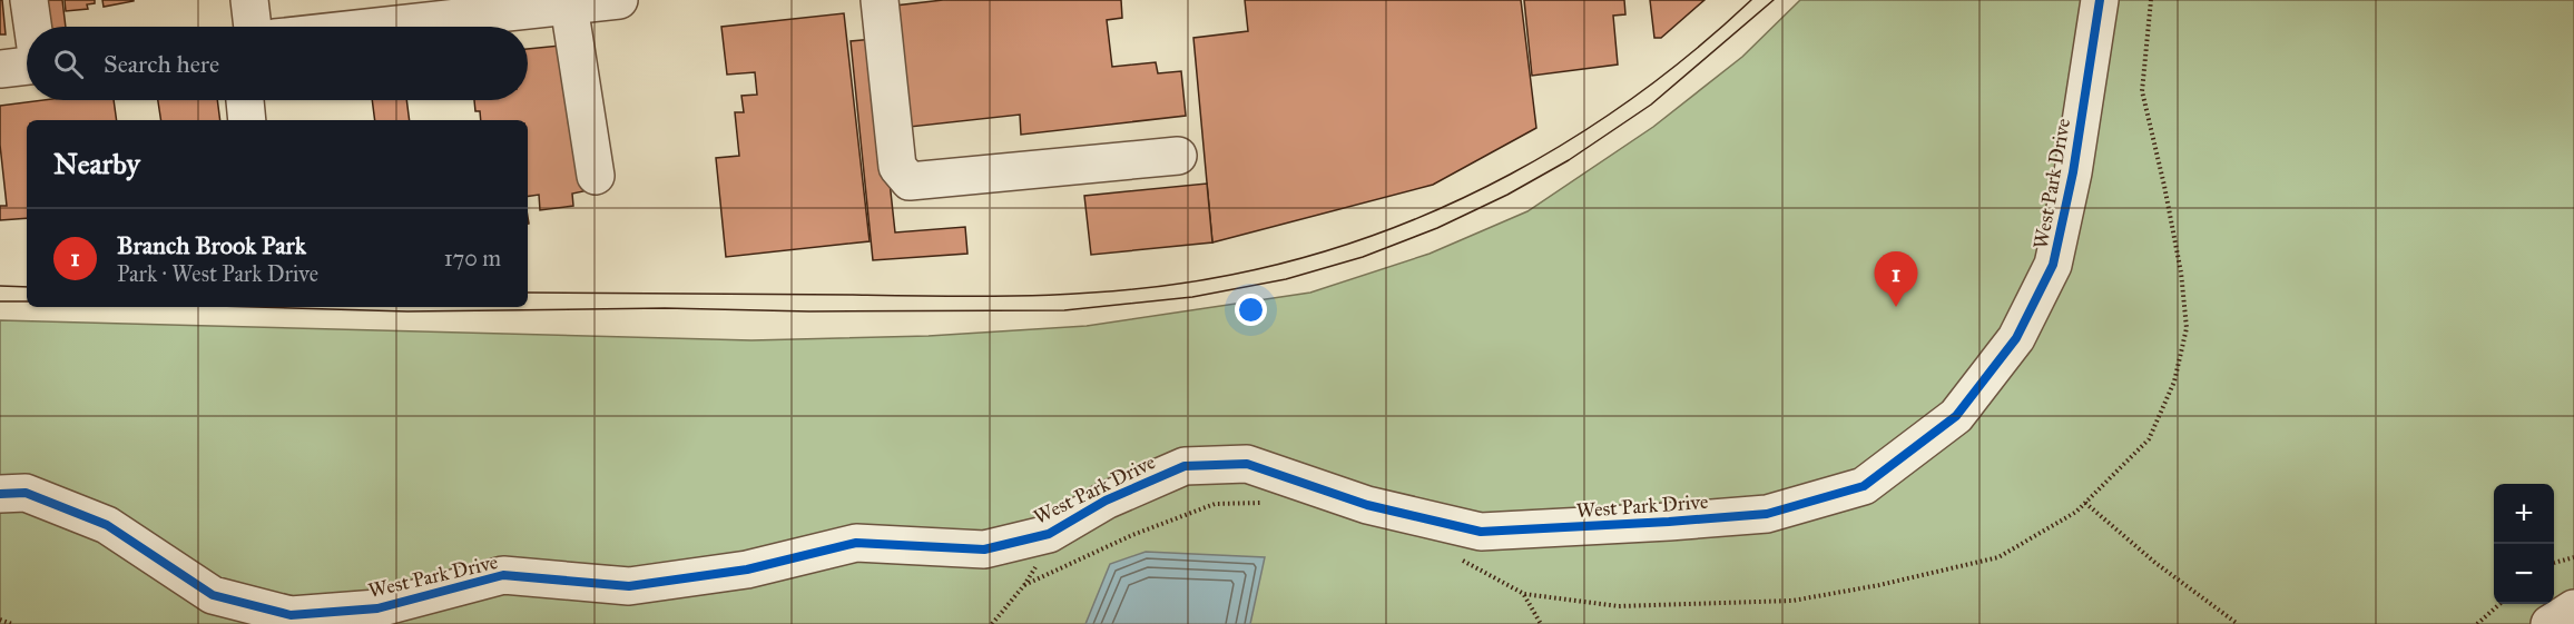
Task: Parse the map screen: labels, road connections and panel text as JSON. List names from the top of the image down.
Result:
{
  "streets": {
    "street": ["West Park Drive"]
  },
  "page": {
    "search": "Search here",
    "heading": "Nearby",
    "list": [
      {
        "mark": "1",
        "name": "Branch Brook Park",
        "note": "Park · West Park Drive",
        "value": "170 m"
      }
    ],
    "pins": "1",
    "map_buttons": ["+", "−"]
  }
}
